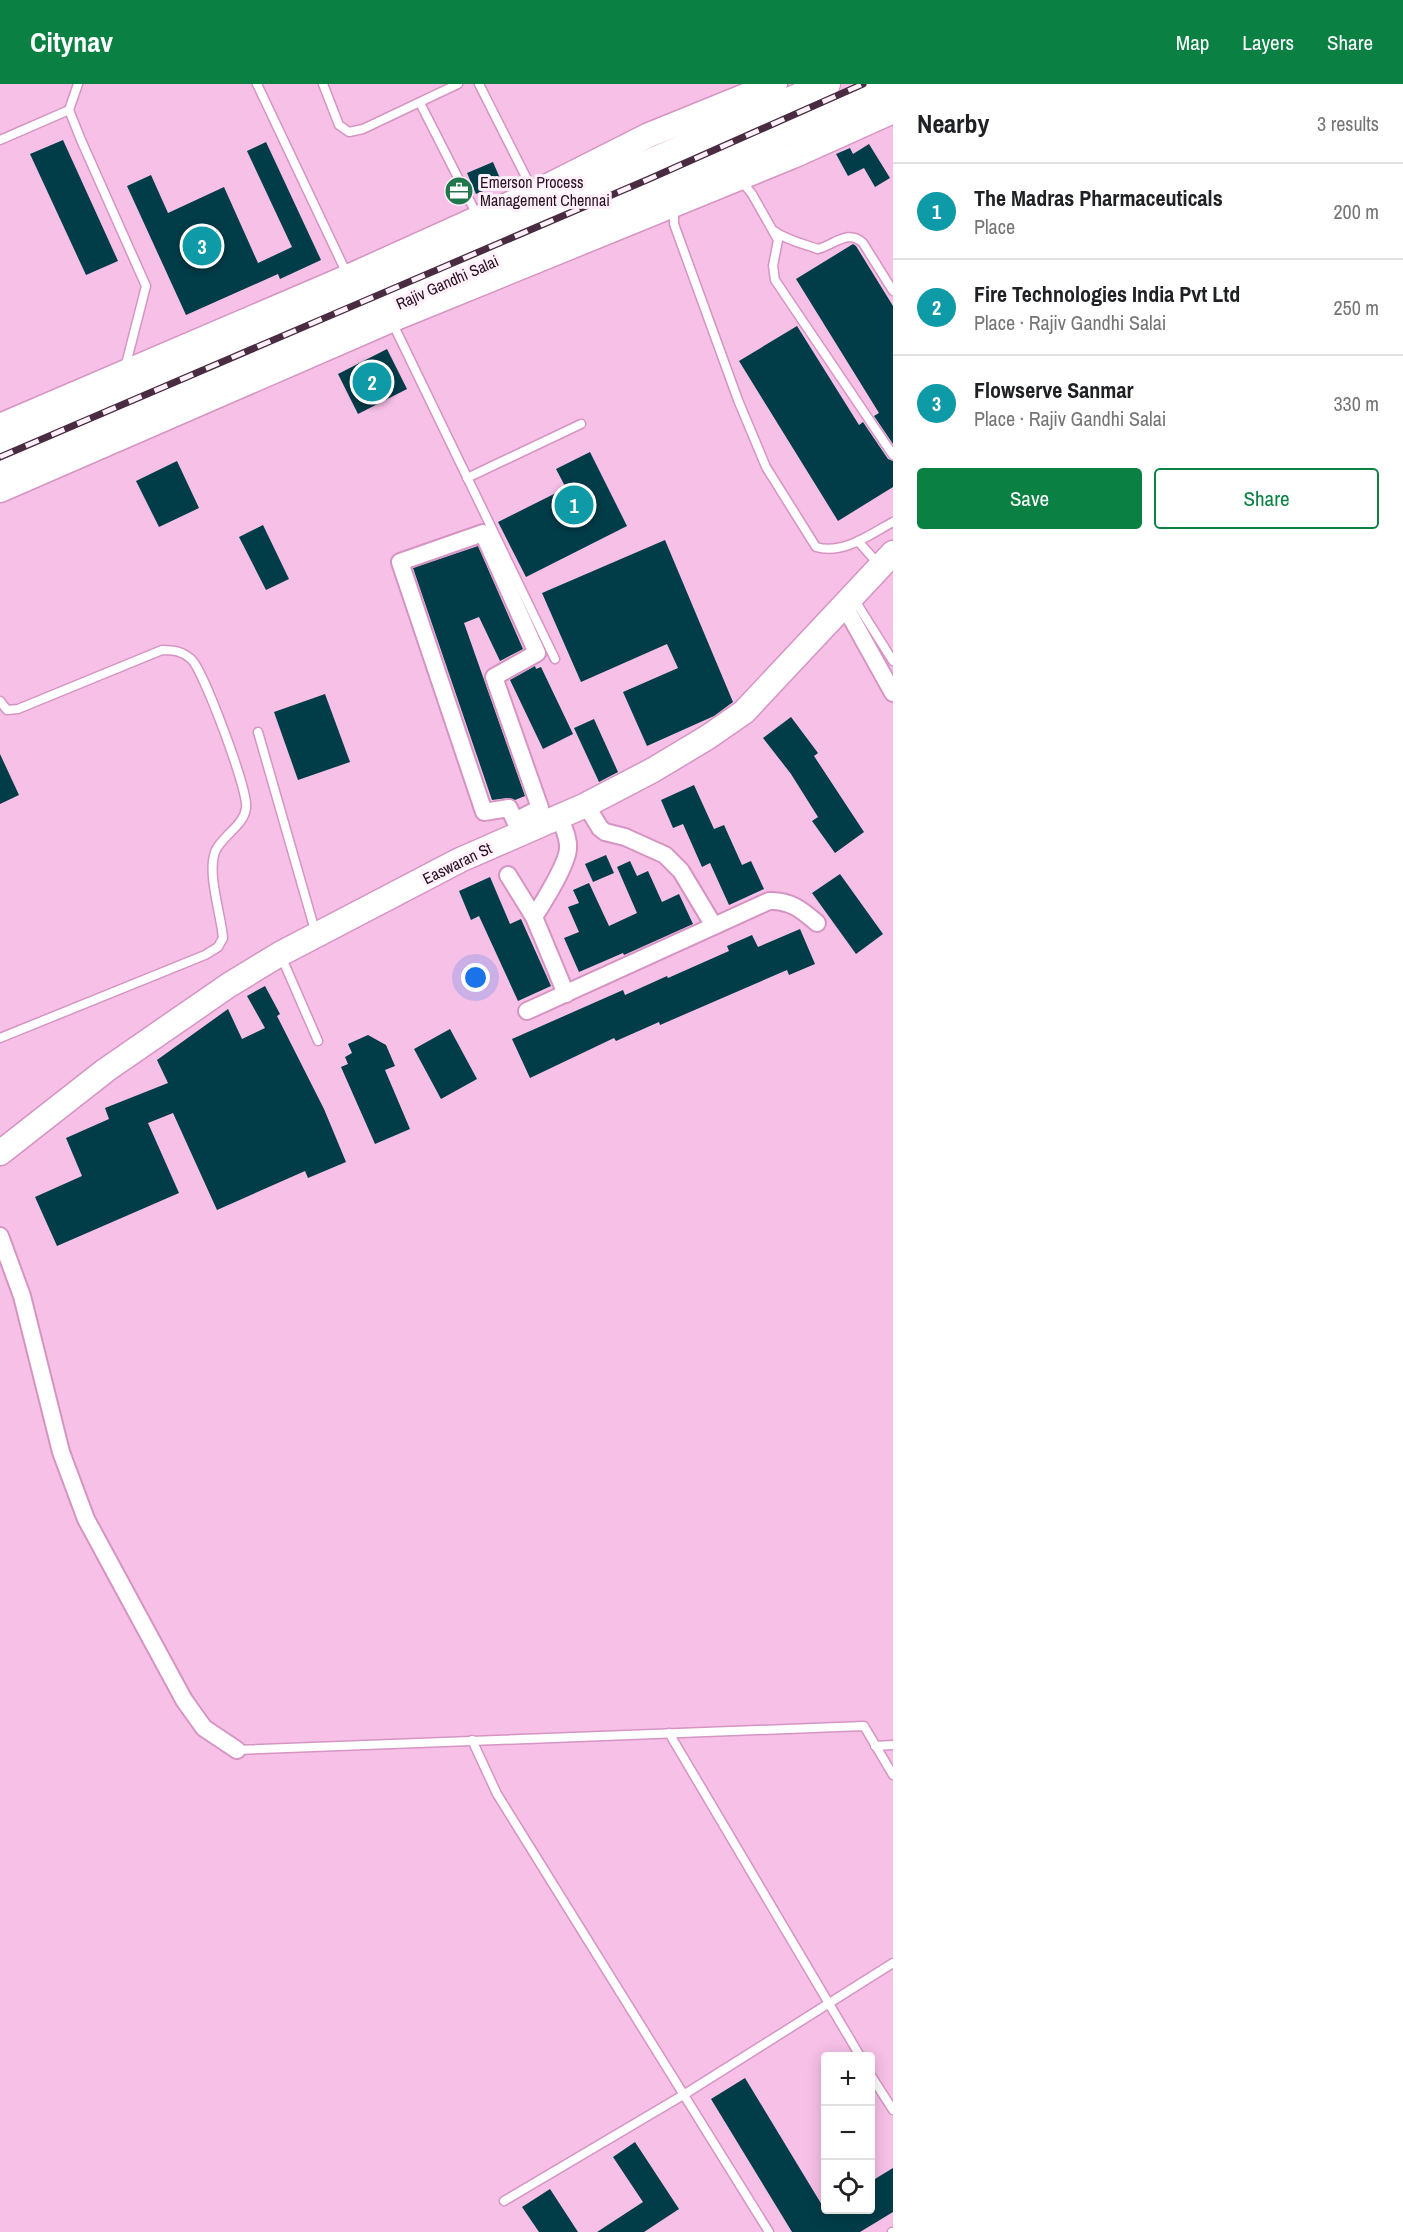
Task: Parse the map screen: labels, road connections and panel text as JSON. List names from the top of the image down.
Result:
{
  "streets": {
    "main road": ["Rajiv Gandhi Salai"],
    "street": ["Easwaran St"]
  },
  "places": {
    "office": ["Emerson Process Management Chennai"]
  },
  "page": {
    "header": "Citynav",
    "nav": ["Map", "Layers", "Share"],
    "heading": ["Nearby", "3 results"],
    "list": [
      {
        "mark": "1",
        "name": "The Madras Pharmaceuticals",
        "note": "Place",
        "value": "200 m"
      },
      {
        "mark": "2",
        "name": "Fire Technologies India Pvt Ltd",
        "note": "Place · Rajiv Gandhi Salai",
        "value": "250 m"
      },
      {
        "mark": "3",
        "name": "Flowserve Sanmar",
        "note": "Place · Rajiv Gandhi Salai",
        "value": "330 m"
      }
    ],
    "pins": ["3", "2", "1"],
    "buttons": ["Save", "Share"],
    "map_buttons": ["+", "−"]
  }
}
